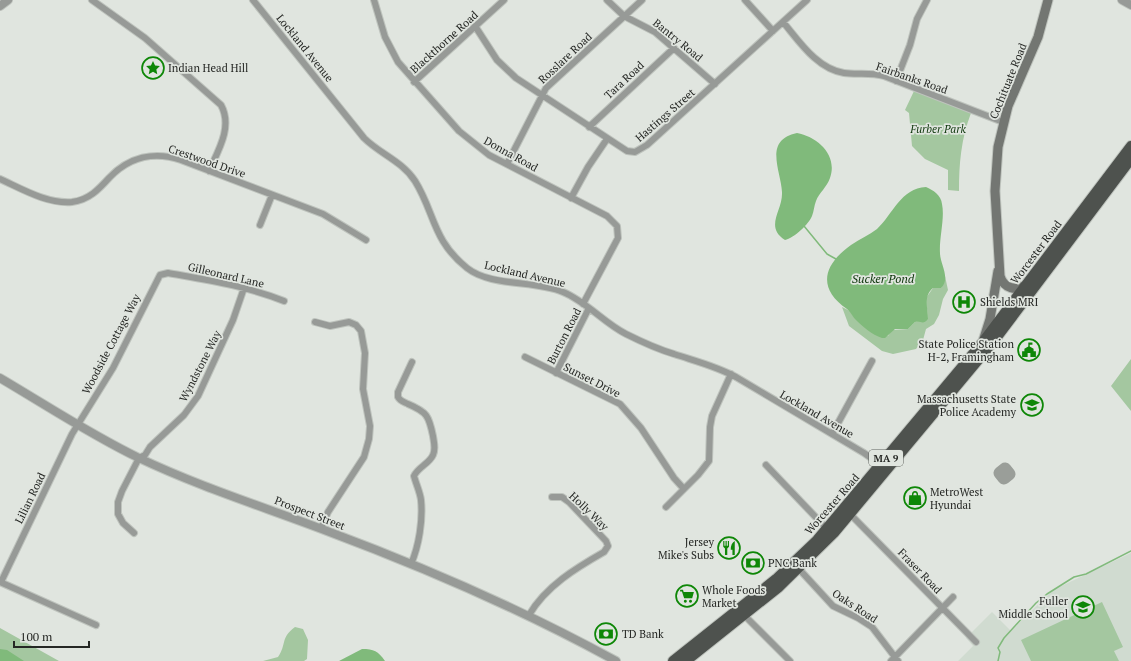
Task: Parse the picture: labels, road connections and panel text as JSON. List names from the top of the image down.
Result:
{
  "streets": {
    "highway": ["Worcester Road", "MA 9"],
    "main road": ["Cochituate Road"],
    "street": [
      "Bantry Road",
      "Blackthorne Road",
      "Lockland Avenue",
      "Rosslare Road",
      "Fairbanks Road",
      "Tara Road",
      "Hastings Street",
      "Donna Road",
      "Crestwood Drive",
      "Gilleonard Lane",
      "Burton Road",
      "Woodside Cottage Way",
      "Wyndstone Way",
      "Sunset Drive",
      "Lilian Road",
      "Holly Way",
      "Prospect Street",
      "Fraser Road",
      "Oaks Road"
    ]
  },
  "crossings": [
    ["Bantry Road", "Rosslare Road"],
    ["Bantry Road", "Tara Road"],
    ["Bantry Road", "Hastings Street"],
    ["Blackthorne Road", "Hastings Street"],
    ["Blackthorne Road", "Donna Road"],
    ["Lockland Avenue", "Donna Road"],
    ["Lockland Avenue", "Worcester Road"],
    ["Lockland Avenue", "Burton Road"],
    ["Rosslare Road", "Hastings Street"],
    ["Rosslare Road", "Donna Road"],
    ["Fairbanks Road", "Cochituate Road"],
    ["Fairbanks Road", "Hastings Street"],
    ["Tara Road", "Hastings Street"],
    ["Cochituate Road", "Worcester Road"],
    ["Worcester Road", "Fraser Road"],
    ["Worcester Road", "Oaks Road"],
    ["Gilleonard Lane", "Woodside Cottage Way"],
    ["Gilleonard Lane", "Wyndstone Way"],
    ["Burton Road", "Sunset Drive"],
    ["Woodside Cottage Way", "Lilian Road"],
    ["Woodside Cottage Way", "Prospect Street"],
    ["Wyndstone Way", "Prospect Street"],
    ["Lilian Road", "Prospect Street"],
    ["Holly Way", "Prospect Street"]
  ],
  "water": ["Sucker Pond"],
  "parks": ["Furber Park"],
  "places": {
    "place": ["Indian Head Hill"],
    "hospital": ["Shields MRI"],
    "public building": ["State Police Station H-2, Framingham"],
    "school or university": ["Massachusetts State Police Academy", "Fuller Middle School"],
    "shop": ["MetroWest Hyundai"],
    "restaurant": ["Jersey Mike's Subs"],
    "bank": ["PNC Bank", "TD Bank"],
    "supermarket": ["Whole Foods Market"]
  },
  "scale_bar": "100 m"
}
